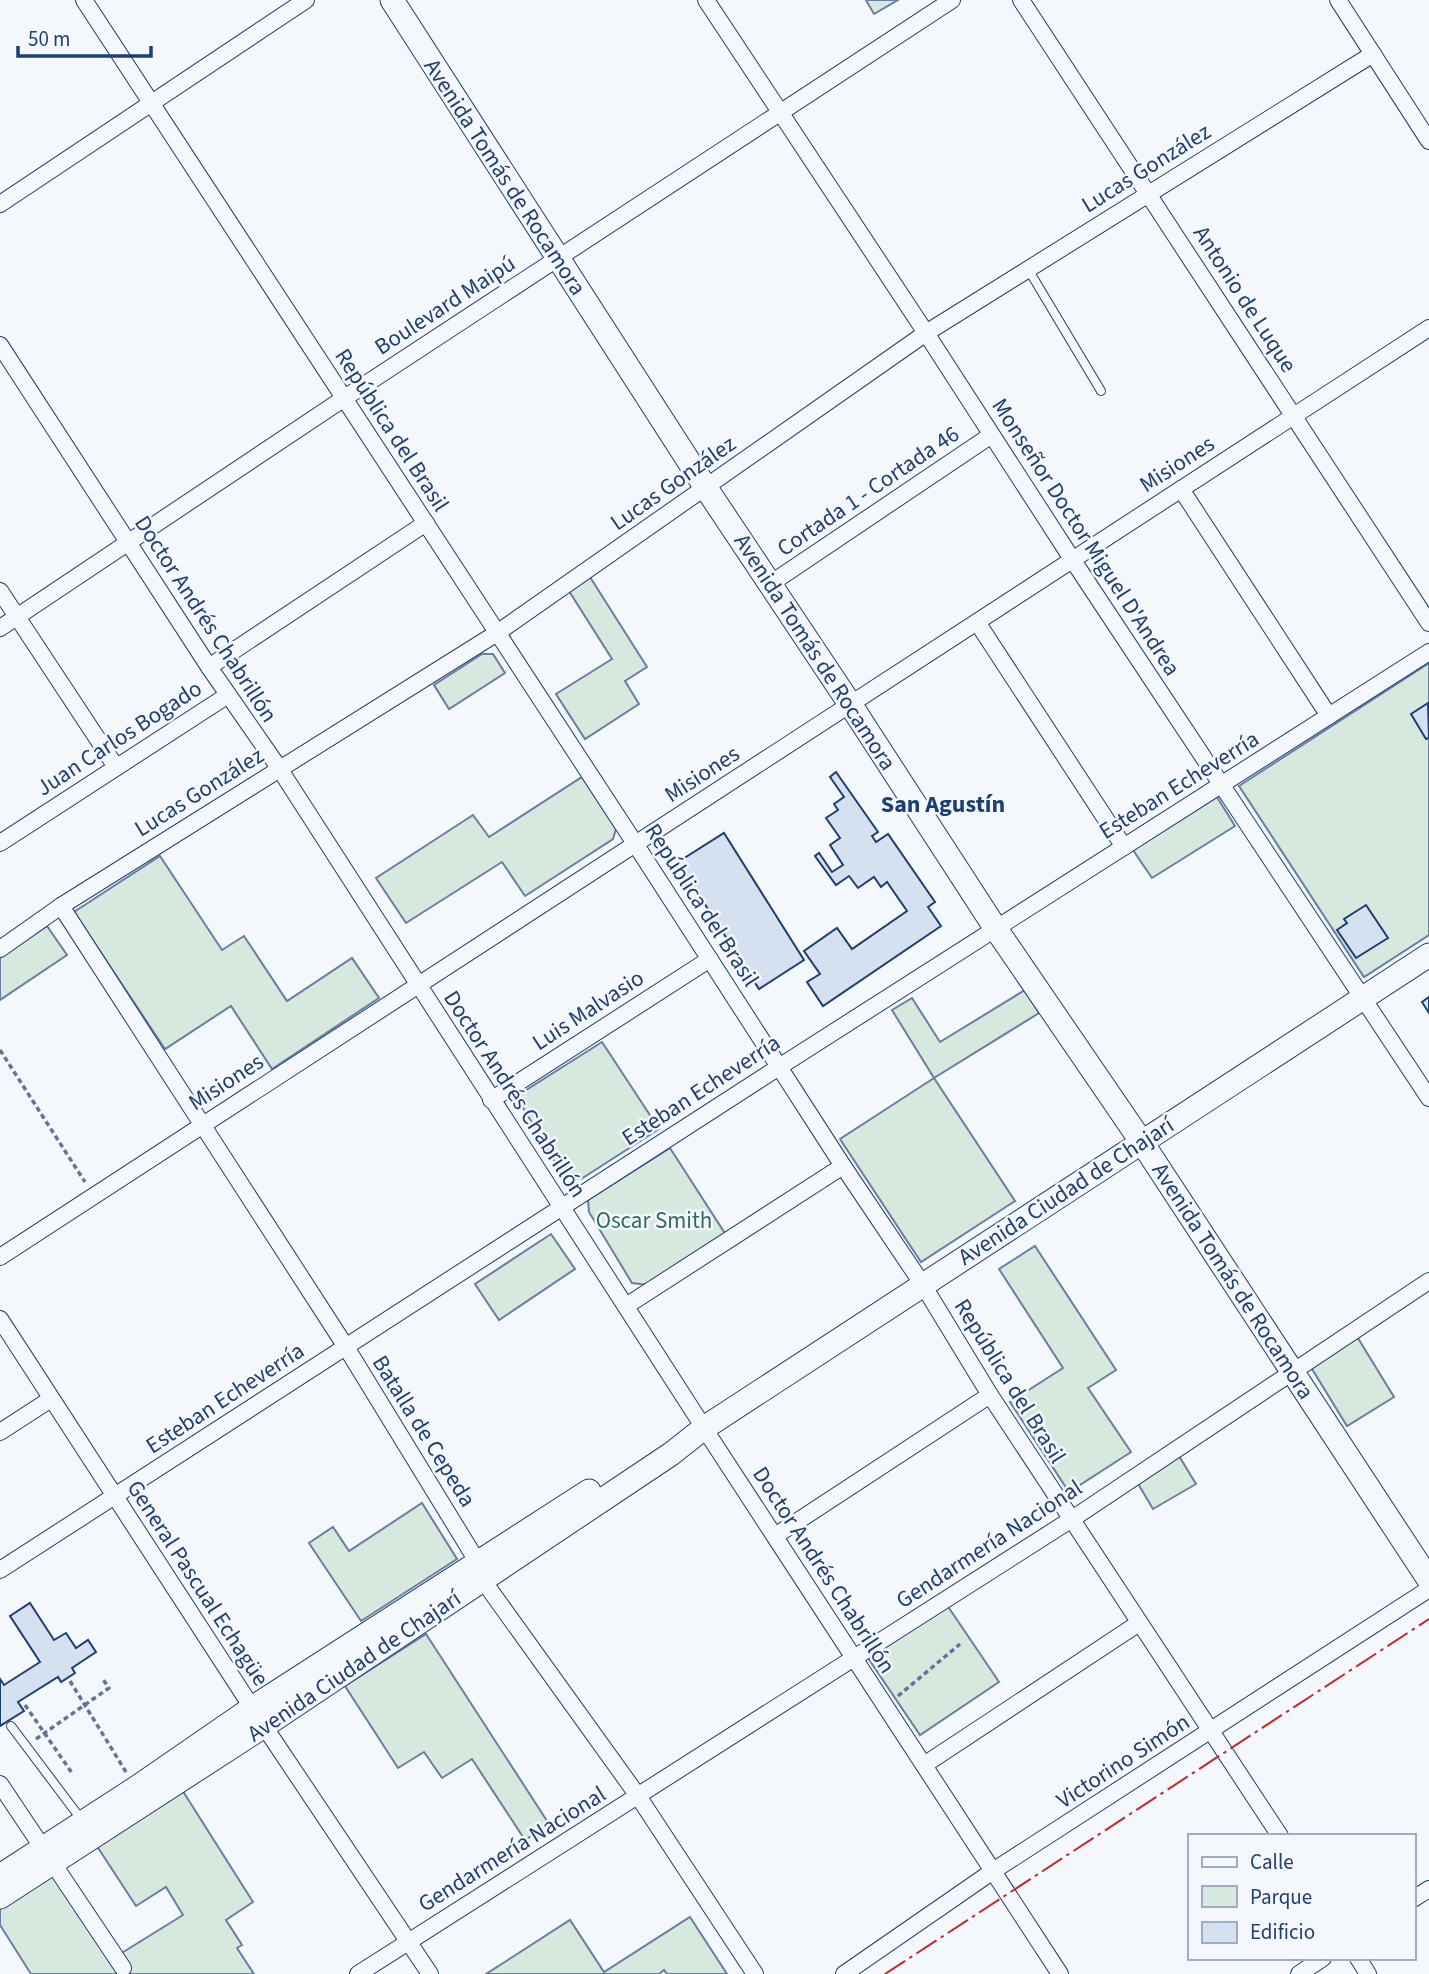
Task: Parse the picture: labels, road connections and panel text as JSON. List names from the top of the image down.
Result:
{
  "streets": {
    "main road": ["Avenida Tomás de Rocamora", "Avenida Ciudad de Chajarí"],
    "street": [
      "Lucas González",
      "Antonio de Luque",
      "Boulevard Maipú",
      "República del Brasil",
      "Misiones",
      "Cortada 1 - Cortada 46",
      "Monseñor Doctor Miguel D'Andrea",
      "Doctor Andrés Chabrillón",
      "Juan Carlos Bogado",
      "Esteban Echeverría",
      "Luis Malvasio",
      "Batalla de Cepeda",
      "Gendarmería Nacional",
      "General Pascual Echagüe",
      "Victorino Simón"
    ]
  },
  "crossings": [
    ["Lucas González", "Avenida Tomás de Rocamora"],
    ["Lucas González", "Antonio de Luque"],
    ["Lucas González", "República del Brasil"],
    ["Lucas González", "Monseñor Doctor Miguel D'Andrea"],
    ["Lucas González", "Doctor Andrés Chabrillón"],
    ["Lucas González", "Batalla de Cepeda"],
    ["Avenida Tomás de Rocamora", "Boulevard Maipú"],
    ["Avenida Tomás de Rocamora", "Misiones"],
    ["Avenida Tomás de Rocamora", "Cortada 1 - Cortada 46"],
    ["Avenida Tomás de Rocamora", "Esteban Echeverría"],
    ["Avenida Tomás de Rocamora", "Avenida Ciudad de Chajarí"],
    ["Avenida Tomás de Rocamora", "Gendarmería Nacional"],
    ["Antonio de Luque", "Misiones"],
    ["Boulevard Maipú", "República del Brasil"],
    ["Boulevard Maipú", "Monseñor Doctor Miguel D'Andrea"],
    ["Boulevard Maipú", "Doctor Andrés Chabrillón"],
    ["República del Brasil", "Misiones"],
    ["República del Brasil", "Juan Carlos Bogado"],
    ["República del Brasil", "Esteban Echeverría"],
    ["República del Brasil", "Luis Malvasio"],
    ["República del Brasil", "Avenida Ciudad de Chajarí"],
    ["República del Brasil", "Gendarmería Nacional"],
    ["República del Brasil", "Victorino Simón"],
    ["Misiones", "Monseñor Doctor Miguel D'Andrea"],
    ["Misiones", "Doctor Andrés Chabrillón"],
    ["Misiones", "Batalla de Cepeda"],
    ["Cortada 1 - Cortada 46", "Monseñor Doctor Miguel D'Andrea"],
    ["Monseñor Doctor Miguel D'Andrea", "Esteban Echeverría"],
    ["Monseñor Doctor Miguel D'Andrea", "Avenida Ciudad de Chajarí"],
    ["Doctor Andrés Chabrillón", "Juan Carlos Bogado"],
    ["Doctor Andrés Chabrillón", "Esteban Echeverría"],
    ["Doctor Andrés Chabrillón", "Luis Malvasio"],
    ["Doctor Andrés Chabrillón", "Avenida Ciudad de Chajarí"],
    ["Doctor Andrés Chabrillón", "Gendarmería Nacional"],
    ["Doctor Andrés Chabrillón", "Victorino Simón"],
    ["Esteban Echeverría", "Batalla de Cepeda"],
    ["Esteban Echeverría", "General Pascual Echagüe"],
    ["Avenida Ciudad de Chajarí", "Batalla de Cepeda"],
    ["Avenida Ciudad de Chajarí", "General Pascual Echagüe"],
    ["Batalla de Cepeda", "Gendarmería Nacional"],
    ["Gendarmería Nacional", "General Pascual Echagüe"]
  ],
  "districts": ["San Agustín"],
  "parks": ["Oscar Smith"],
  "legend": ["Calle", "Parque", "Edificio"],
  "scale_bar": "50 m"
}
